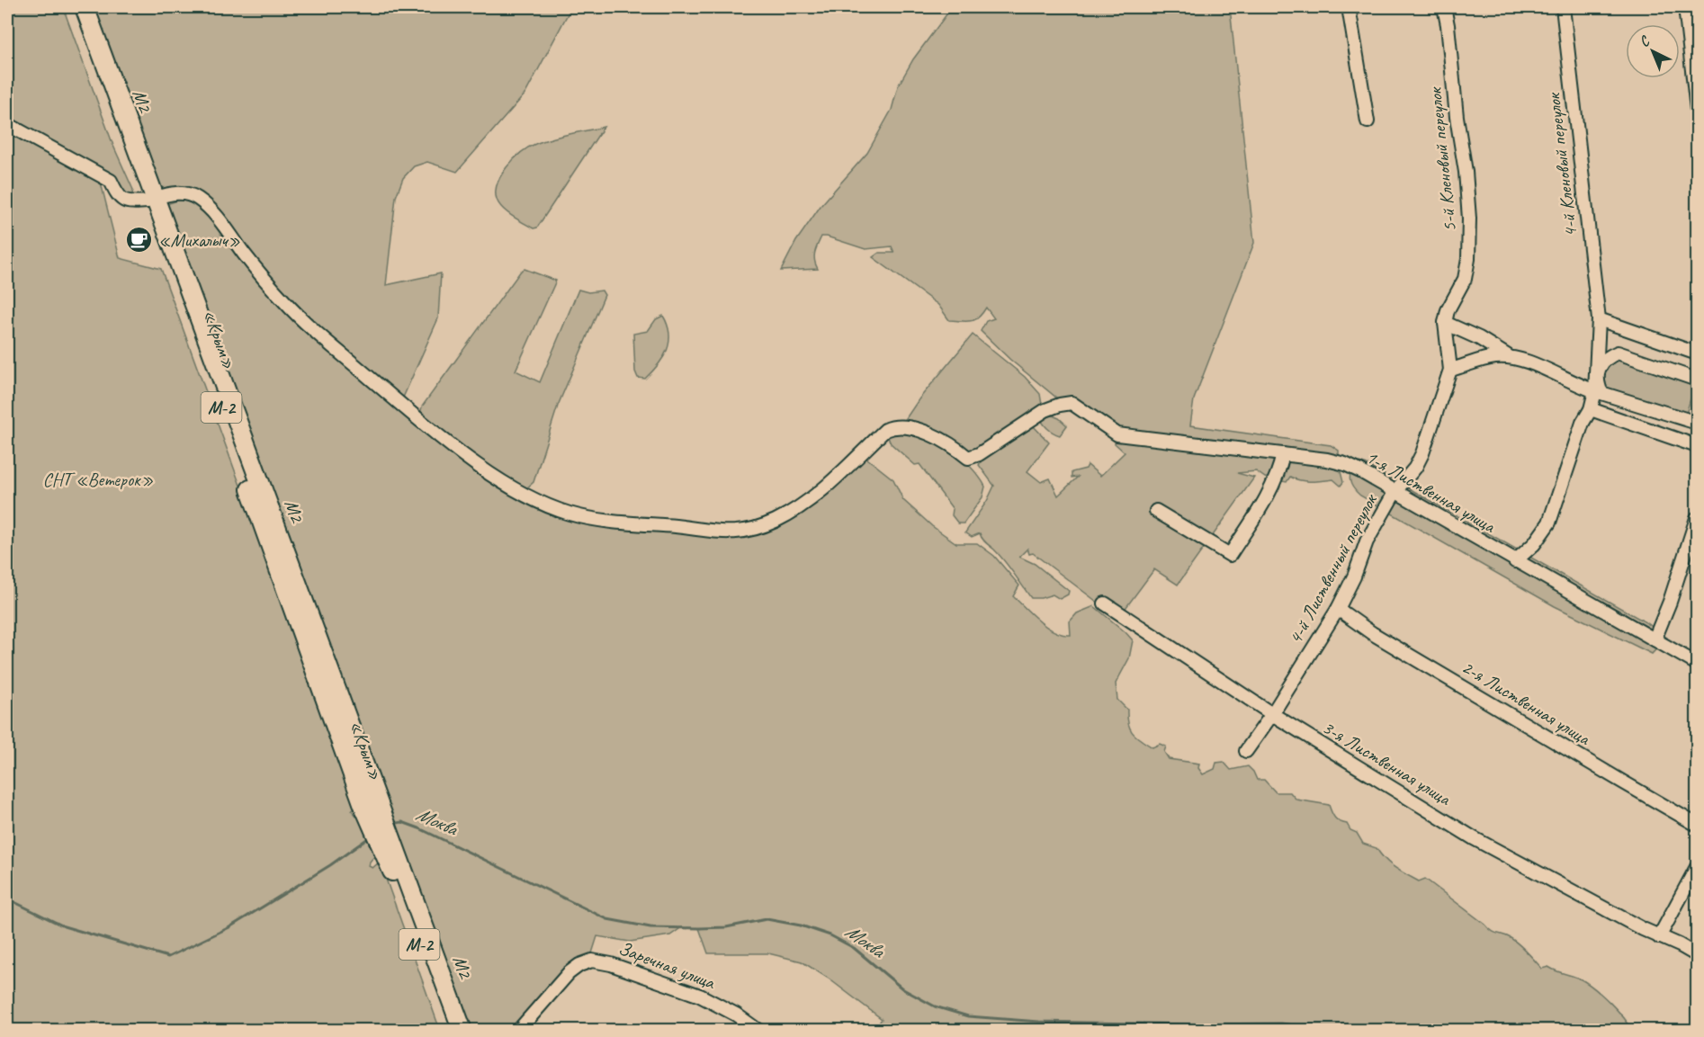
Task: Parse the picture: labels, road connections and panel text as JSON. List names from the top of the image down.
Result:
{
  "streets": {
    "highway": ["М2", "«Крым»", "М-2"],
    "street": [
      "5-й Кленовый переулок",
      "4-й Кленовый переулок",
      "1-я Лиственная улица",
      "4-й Лиственный переулок",
      "2-я Лиственная улица",
      "3-я Лиственная улица",
      "Заречная улица"
    ]
  },
  "crossings": [
    ["М2", "«Крым»"],
    ["М2", "1-я Лиственная улица"],
    ["5-й Кленовый переулок", "4-й Лиственный переулок"],
    ["«Крым»", "1-я Лиственная улица"],
    ["1-я Лиственная улица", "4-й Лиственный переулок"],
    ["4-й Лиственный переулок", "2-я Лиственная улица"],
    ["4-й Лиственный переулок", "3-я Лиственная улица"]
  ],
  "water": ["Моква"],
  "parks": ["СНТ «Ветерок»"],
  "places": {
    "cafe": ["«Михалыч»"]
  },
  "north": "top left"
}
